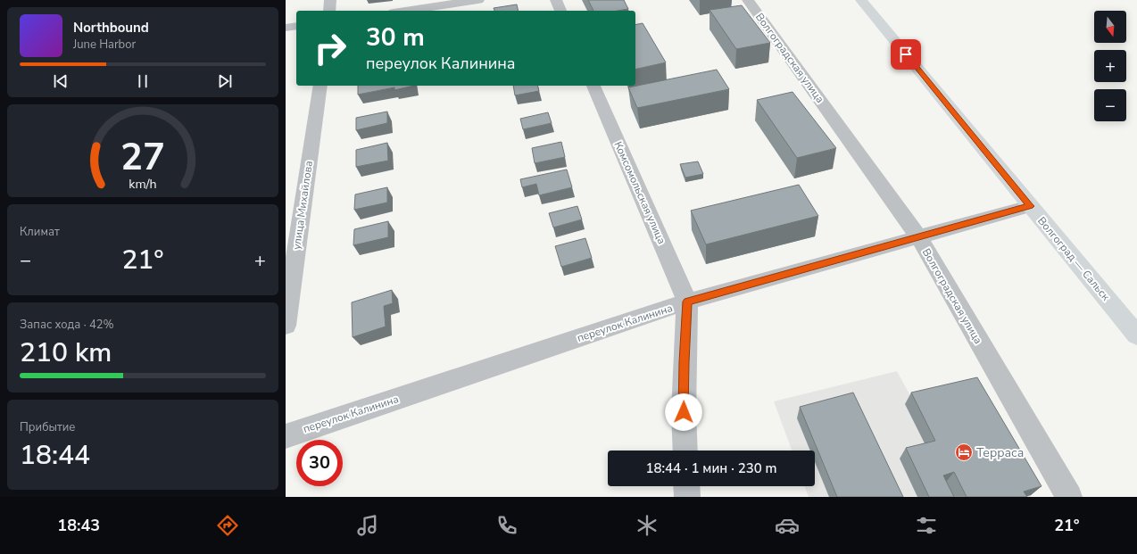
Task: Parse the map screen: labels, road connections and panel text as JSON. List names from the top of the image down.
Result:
{
  "streets": {
    "main road": ["Волгоград — Сальск"],
    "street": [
      "Волгоградская улица",
      "Комсомольская улица",
      "улица Михайлова",
      "переулок Калинина"
    ]
  },
  "crossings": [
    ["Волгоградская улица", "переулок Калинина"],
    ["Комсомольская улица", "переулок Калинина"],
    ["Волгоград — Сальск", "переулок Калинина"]
  ],
  "places": {
    "hotel": ["Терраса"]
  },
  "north": "bottom",
  "page": {
    "map_buttons": ["+", "−"],
    "turn": ["30 m", "переулок Калинина"],
    "song": ["Northbound", "June Harbor"],
    "tile": [
      "Климат",
      ["Запас хода · 42%", "210 km"],
      ["Прибытие", "18:44"]
    ],
    "heat": ["−", "21°", "+"],
    "limit": "30",
    "trip": "18:44 · 1 мин · 230 m",
    "tabs": ["18:43", "21°"],
    "gauge": ["27", "km/h"]
  }
}
